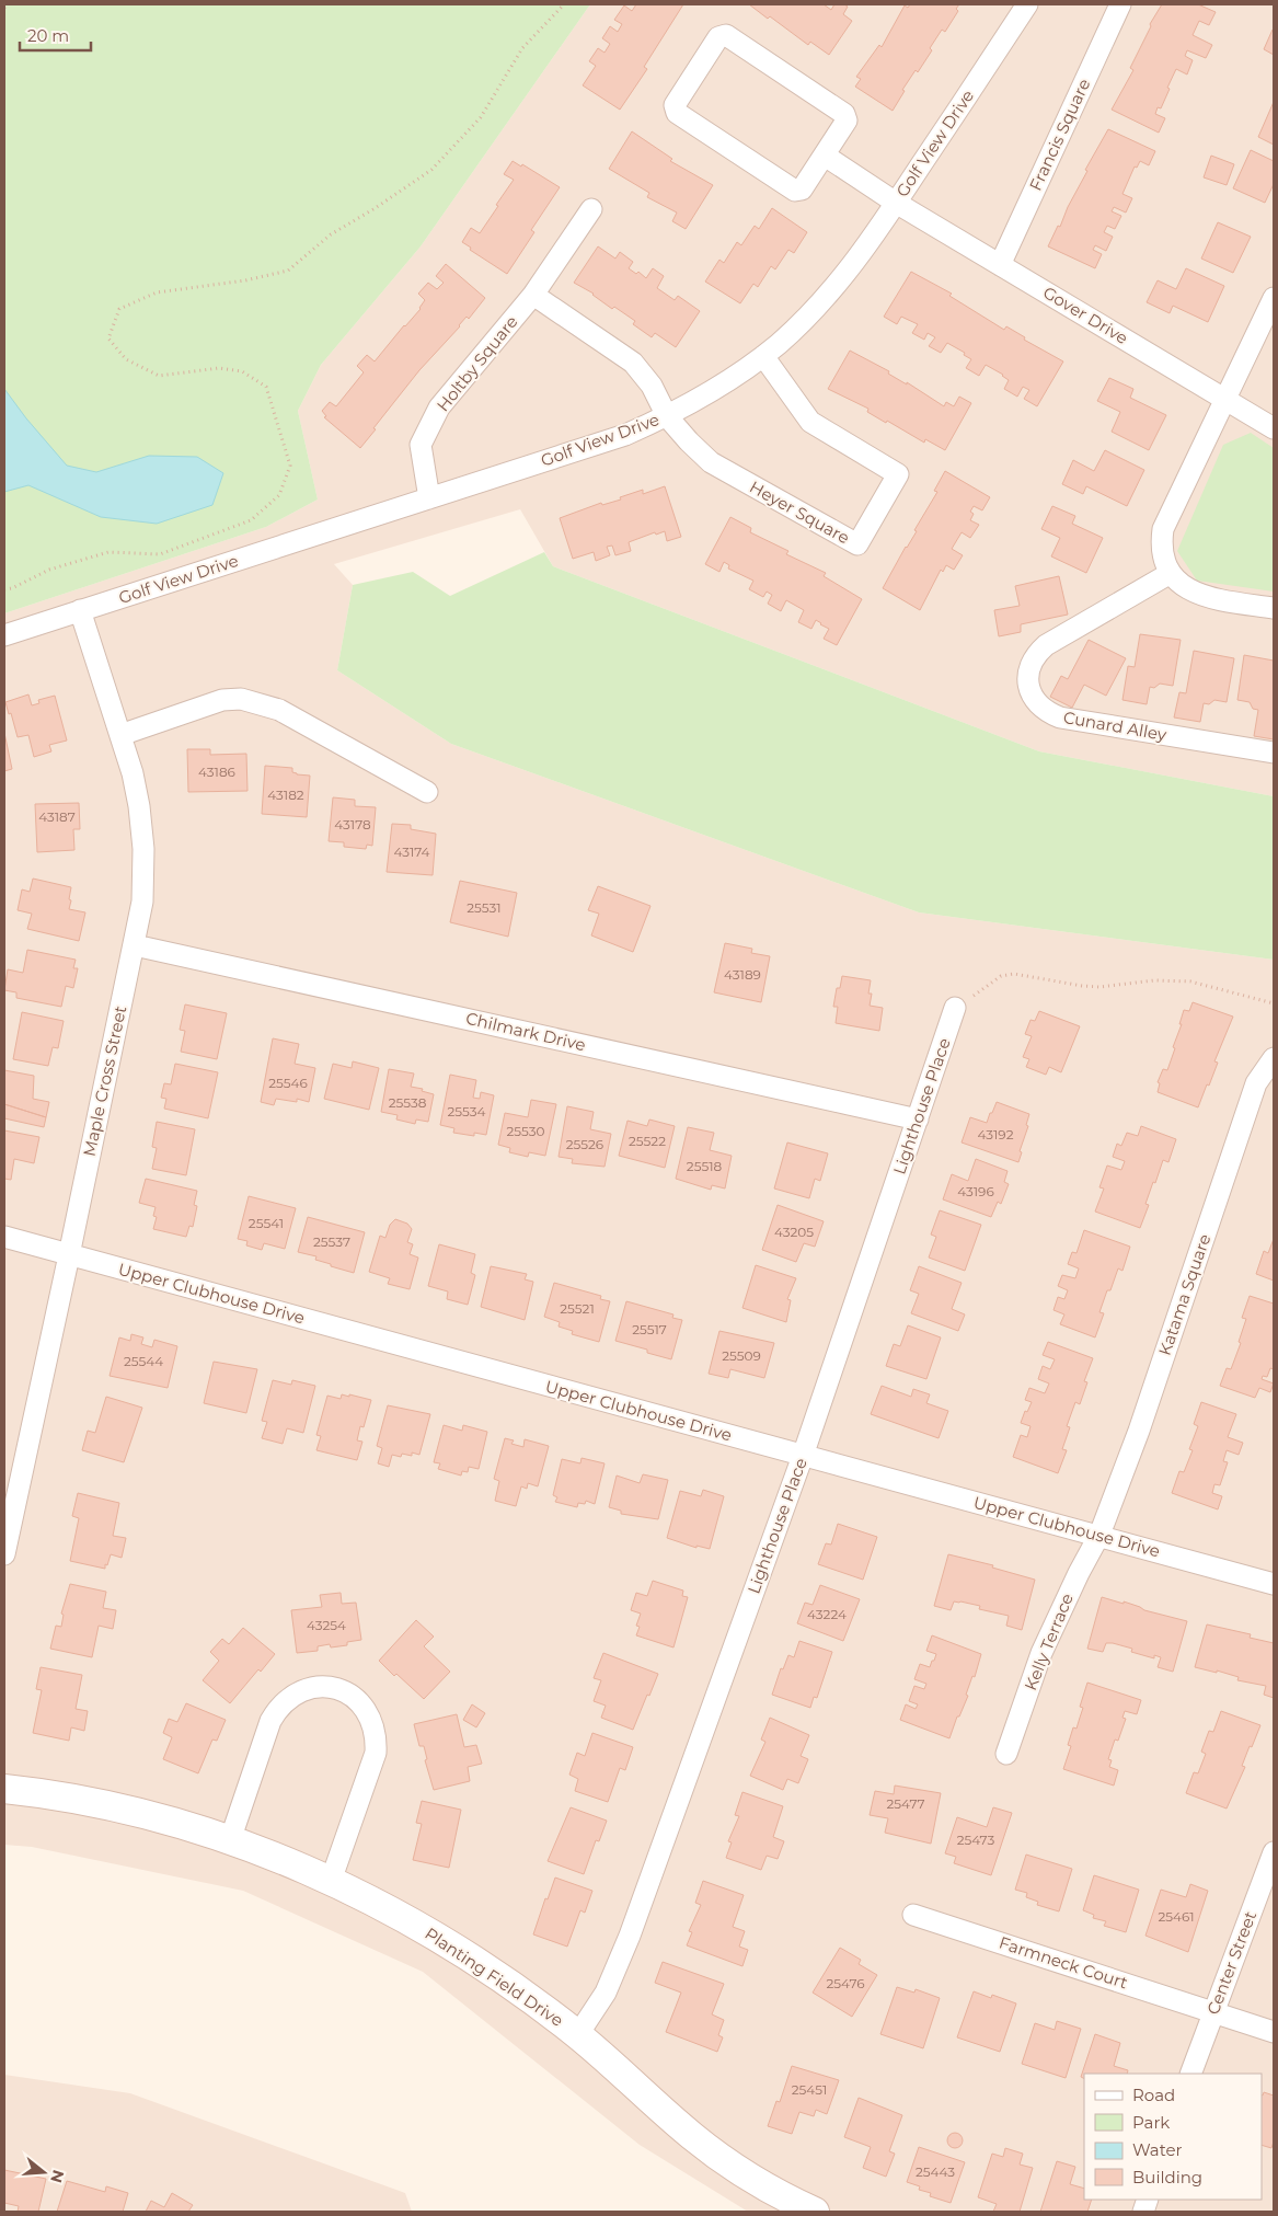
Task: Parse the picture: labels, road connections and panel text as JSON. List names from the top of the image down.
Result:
{
  "streets": {
    "street": [
      "Francis Square",
      "Golf View Drive",
      "Gover Drive",
      "Holtby Square",
      "Heyer Square",
      "Cunard Alley",
      "Chilmark Drive",
      "Maple Cross Street",
      "Lighthouse Place",
      "Upper Clubhouse Drive",
      "Katama Square",
      "Kelly Terrace",
      "Farmneck Court",
      "Center Street",
      "Planting Field Drive"
    ]
  },
  "crossings": [
    ["Francis Square", "Gover Drive"],
    ["Golf View Drive", "Gover Drive"],
    ["Golf View Drive", "Holtby Square"],
    ["Golf View Drive", "Heyer Square"],
    ["Golf View Drive", "Maple Cross Street"],
    ["Chilmark Drive", "Maple Cross Street"],
    ["Chilmark Drive", "Lighthouse Place"],
    ["Maple Cross Street", "Upper Clubhouse Drive"],
    ["Lighthouse Place", "Upper Clubhouse Drive"],
    ["Lighthouse Place", "Planting Field Drive"],
    ["Upper Clubhouse Drive", "Katama Square"],
    ["Upper Clubhouse Drive", "Kelly Terrace"],
    ["Katama Square", "Kelly Terrace"],
    ["Farmneck Court", "Center Street"]
  ],
  "house_numbers": [
    "43186",
    "43182",
    "43187",
    "43178",
    "43174",
    "25531",
    "43189",
    "25546",
    "25538",
    "25534",
    "25530",
    "43192",
    "25522",
    "25526",
    "25518",
    "43196",
    "25541",
    "43205",
    "25537",
    "25521",
    "25517",
    "25509",
    "25544",
    "43224",
    "43254",
    "25477",
    "25473",
    "25461",
    "25476",
    "25451",
    "25443"
  ],
  "legend": [
    "Road",
    "Park",
    "Water",
    "Building"
  ],
  "scale_bar": "20 m",
  "north": "right"
}
